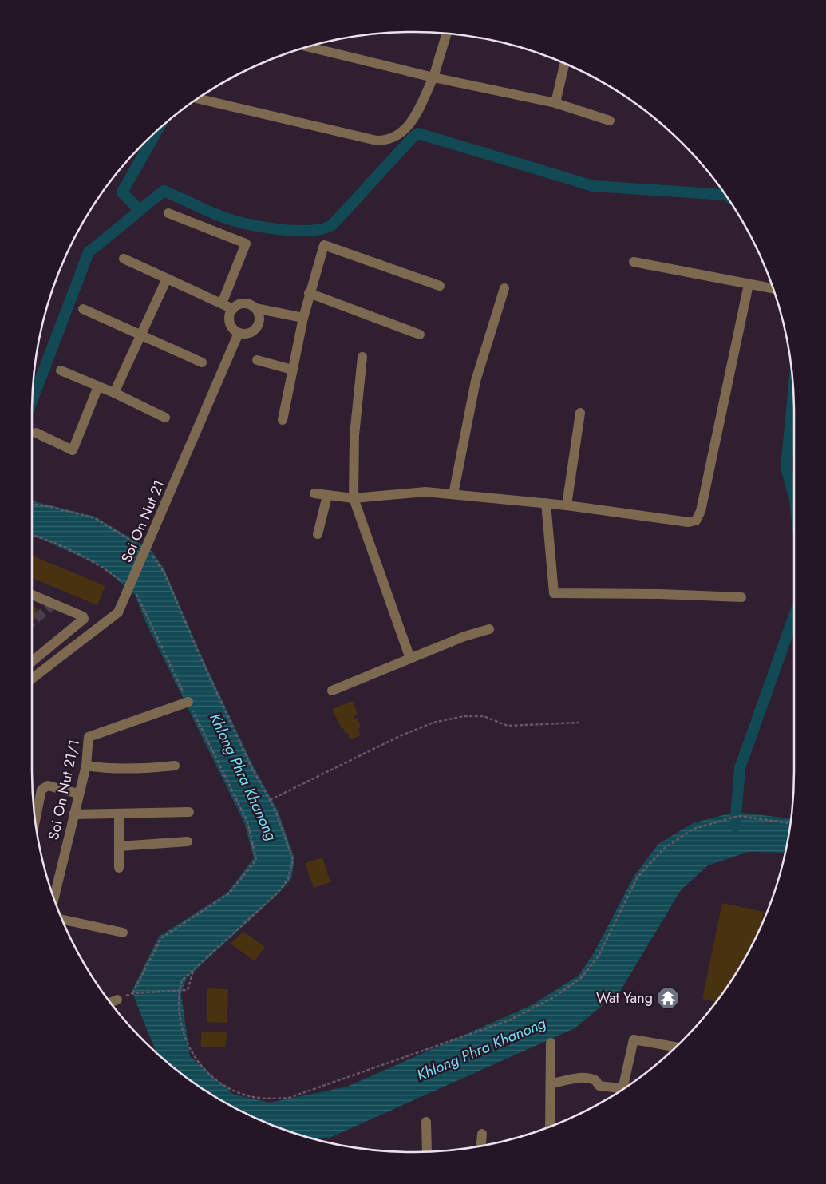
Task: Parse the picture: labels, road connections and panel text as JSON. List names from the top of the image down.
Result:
{
  "streets": {
    "street": ["Soi On Nut 21", "Soi On Nut 21/1"]
  },
  "water": ["Khlong Phra Khanong"],
  "places": {
    "temple": ["Wat Yang"]
  }
}
